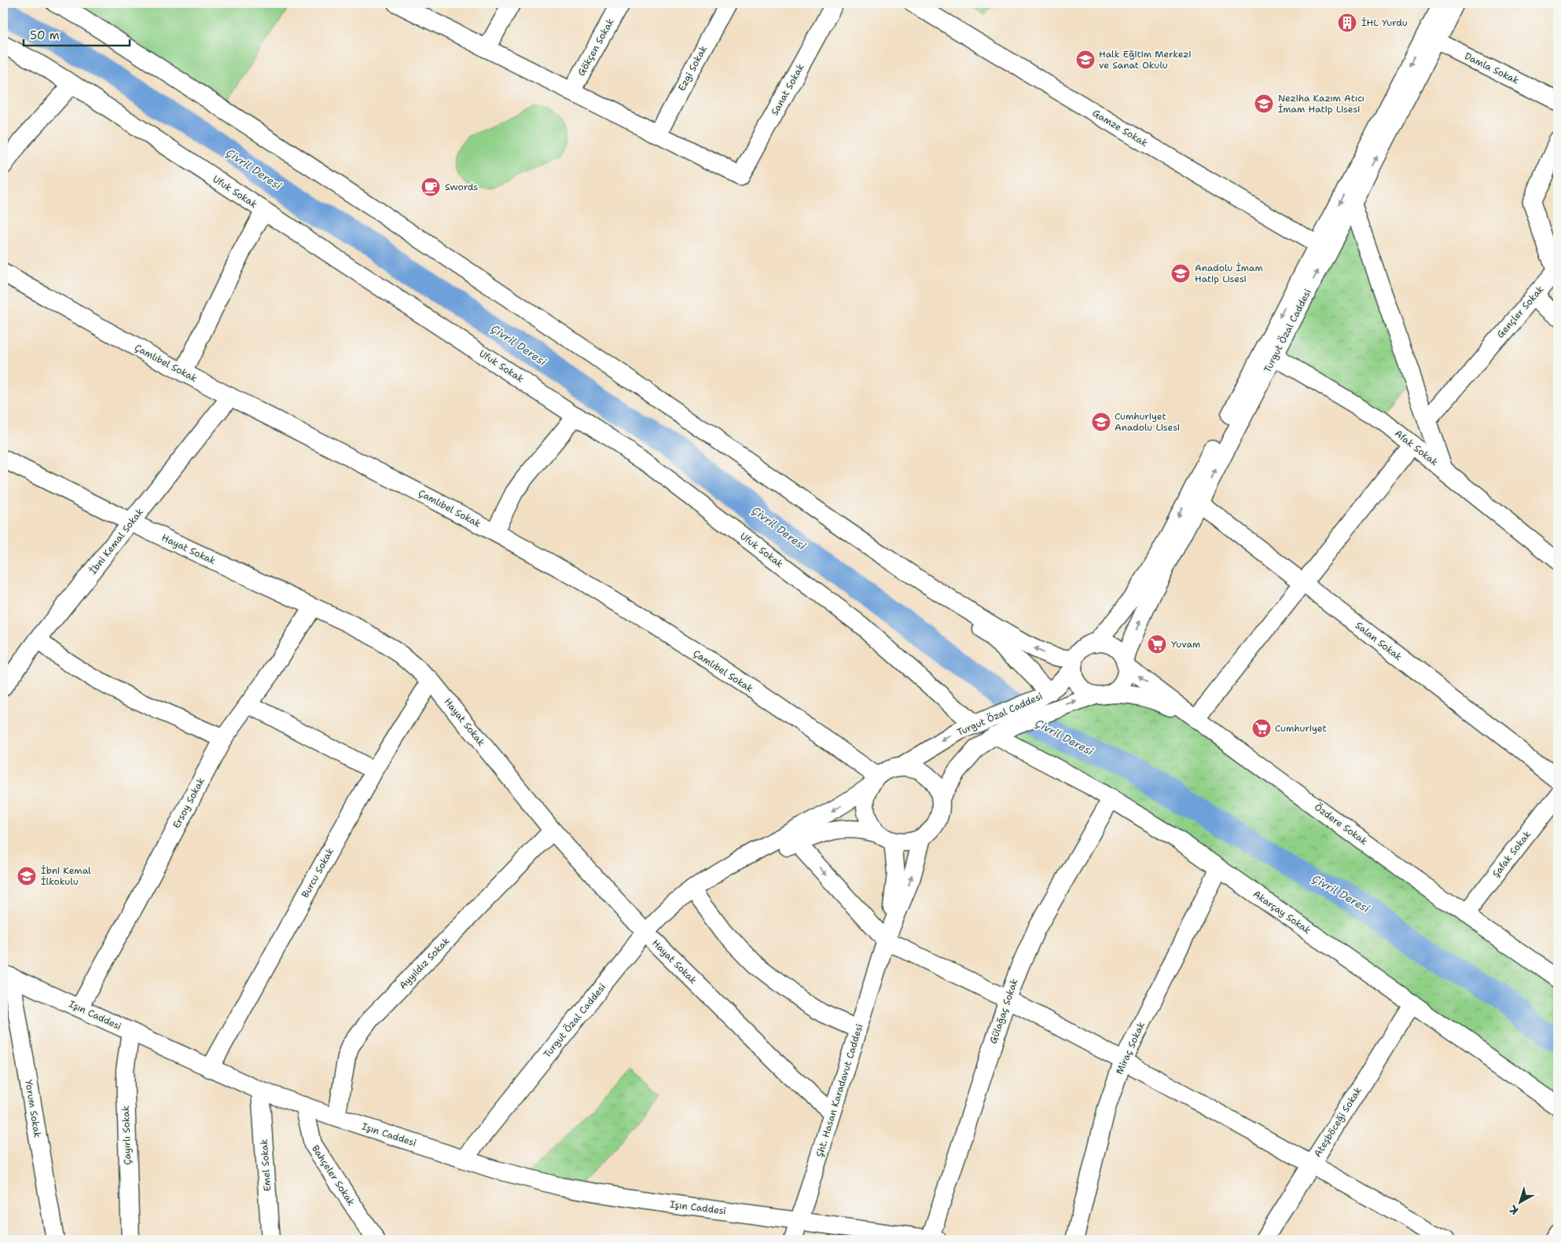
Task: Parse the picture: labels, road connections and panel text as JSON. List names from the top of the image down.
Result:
{
  "streets": {
    "street": [
      "Gökçen Sokak",
      "Ezgi Sokak",
      "Damla Sokak",
      "Sanat Sokak",
      "Gamze Sokak",
      "Ufuk Sokak",
      "Gençler Sokak",
      "Turgut Özal Caddesi",
      "Çamlıbel Sokak",
      "Afak Sokak",
      "İbni Kemal Sokak",
      "Hayat Sokak",
      "Salan Sokak",
      "Ersoy Sokak",
      "Özdere Sokak",
      "Şafak Sokak",
      "Burcu Sokak",
      "Akarçay Sokak",
      "Ayyıldız Sokak",
      "Gülağaç Sokak",
      "Işın Caddesi",
      "Miraç Sokak",
      "Şht. Hasan Karadavut Caddesi",
      "Yorum Sokak",
      "Ateşböceği Sokak",
      "Çayırlı Sokak",
      "Emel Sokak",
      "Bahçeler Sokak"
    ]
  },
  "crossings": [
    ["Ezgi Sokak", "Sanat Sokak"],
    ["Damla Sokak", "Turgut Özal Caddesi"],
    ["Gamze Sokak", "Turgut Özal Caddesi"],
    ["Ufuk Sokak", "Turgut Özal Caddesi"],
    ["Turgut Özal Caddesi", "Çamlıbel Sokak"],
    ["Turgut Özal Caddesi", "Afak Sokak"],
    ["Turgut Özal Caddesi", "Hayat Sokak"],
    ["Turgut Özal Caddesi", "Salan Sokak"],
    ["Turgut Özal Caddesi", "Özdere Sokak"],
    ["Turgut Özal Caddesi", "Akarçay Sokak"],
    ["Turgut Özal Caddesi", "Işın Caddesi"],
    ["Çamlıbel Sokak", "İbni Kemal Sokak"],
    ["İbni Kemal Sokak", "Hayat Sokak"],
    ["Hayat Sokak", "Ersoy Sokak"],
    ["Hayat Sokak", "Burcu Sokak"],
    ["Hayat Sokak", "Ayyıldız Sokak"],
    ["Hayat Sokak", "Şht. Hasan Karadavut Caddesi"],
    ["Ersoy Sokak", "Işın Caddesi"],
    ["Özdere Sokak", "Şafak Sokak"],
    ["Burcu Sokak", "Işın Caddesi"],
    ["Akarçay Sokak", "Gülağaç Sokak"],
    ["Akarçay Sokak", "Miraç Sokak"],
    ["Akarçay Sokak", "Ateşböceği Sokak"],
    ["Ayyıldız Sokak", "Işın Caddesi"],
    ["Gülağaç Sokak", "Işın Caddesi"],
    ["Işın Caddesi", "Şht. Hasan Karadavut Caddesi"],
    ["Işın Caddesi", "Yorum Sokak"],
    ["Işın Caddesi", "Çayırlı Sokak"],
    ["Işın Caddesi", "Emel Sokak"],
    ["Işın Caddesi", "Bahçeler Sokak"]
  ],
  "water": ["Çivril Deresi"],
  "places": {
    "building": ["İHL Yurdu"],
    "school or university": [
      "Halk Eğitim Merkezi ve Sanat Okulu",
      "Neziha Kazım Atıcı İmam Hatip Lisesi",
      "Anadolu İmam Hatip Lisesi",
      "Cumhuriyet Anadolu Lisesi",
      "İbni Kemal İlkokulu"
    ],
    "cafe": ["Swords"],
    "supermarket": ["Yuvam", "Cumhuriyet"]
  },
  "scale_bar": "50 m",
  "north": "bottom left"
}
